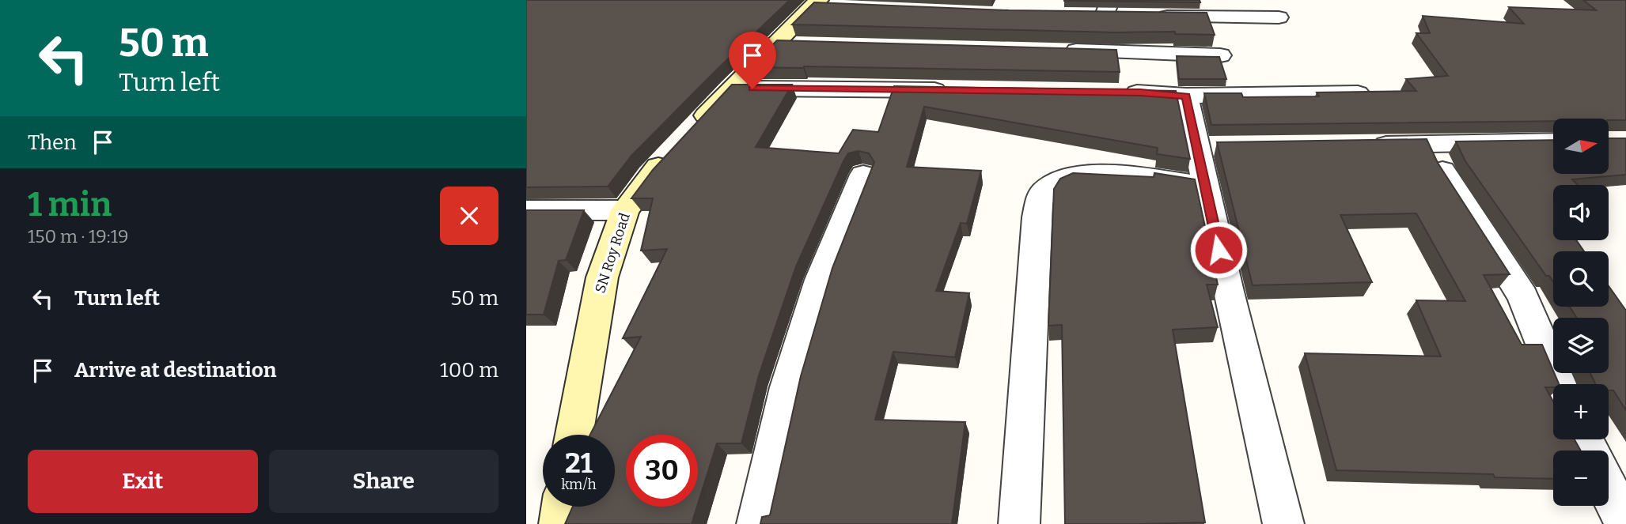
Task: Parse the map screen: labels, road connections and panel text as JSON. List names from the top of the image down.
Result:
{
  "streets": {
    "street": ["SN Roy Road"]
  },
  "north": "right",
  "page": {
    "turn": ["50 m", "Turn left"],
    "then": "Then",
    "map_buttons": ["+", "−"],
    "heading": ["1 min", "150 m · 19:19"],
    "list": [
      {
        "name": "Turn left",
        "value": "50 m"
      },
      {
        "name": "Arrive at destination",
        "value": "100 m"
      }
    ],
    "speed": "21 km/h",
    "limit": "30",
    "buttons": ["Exit", "Share"]
  }
}
